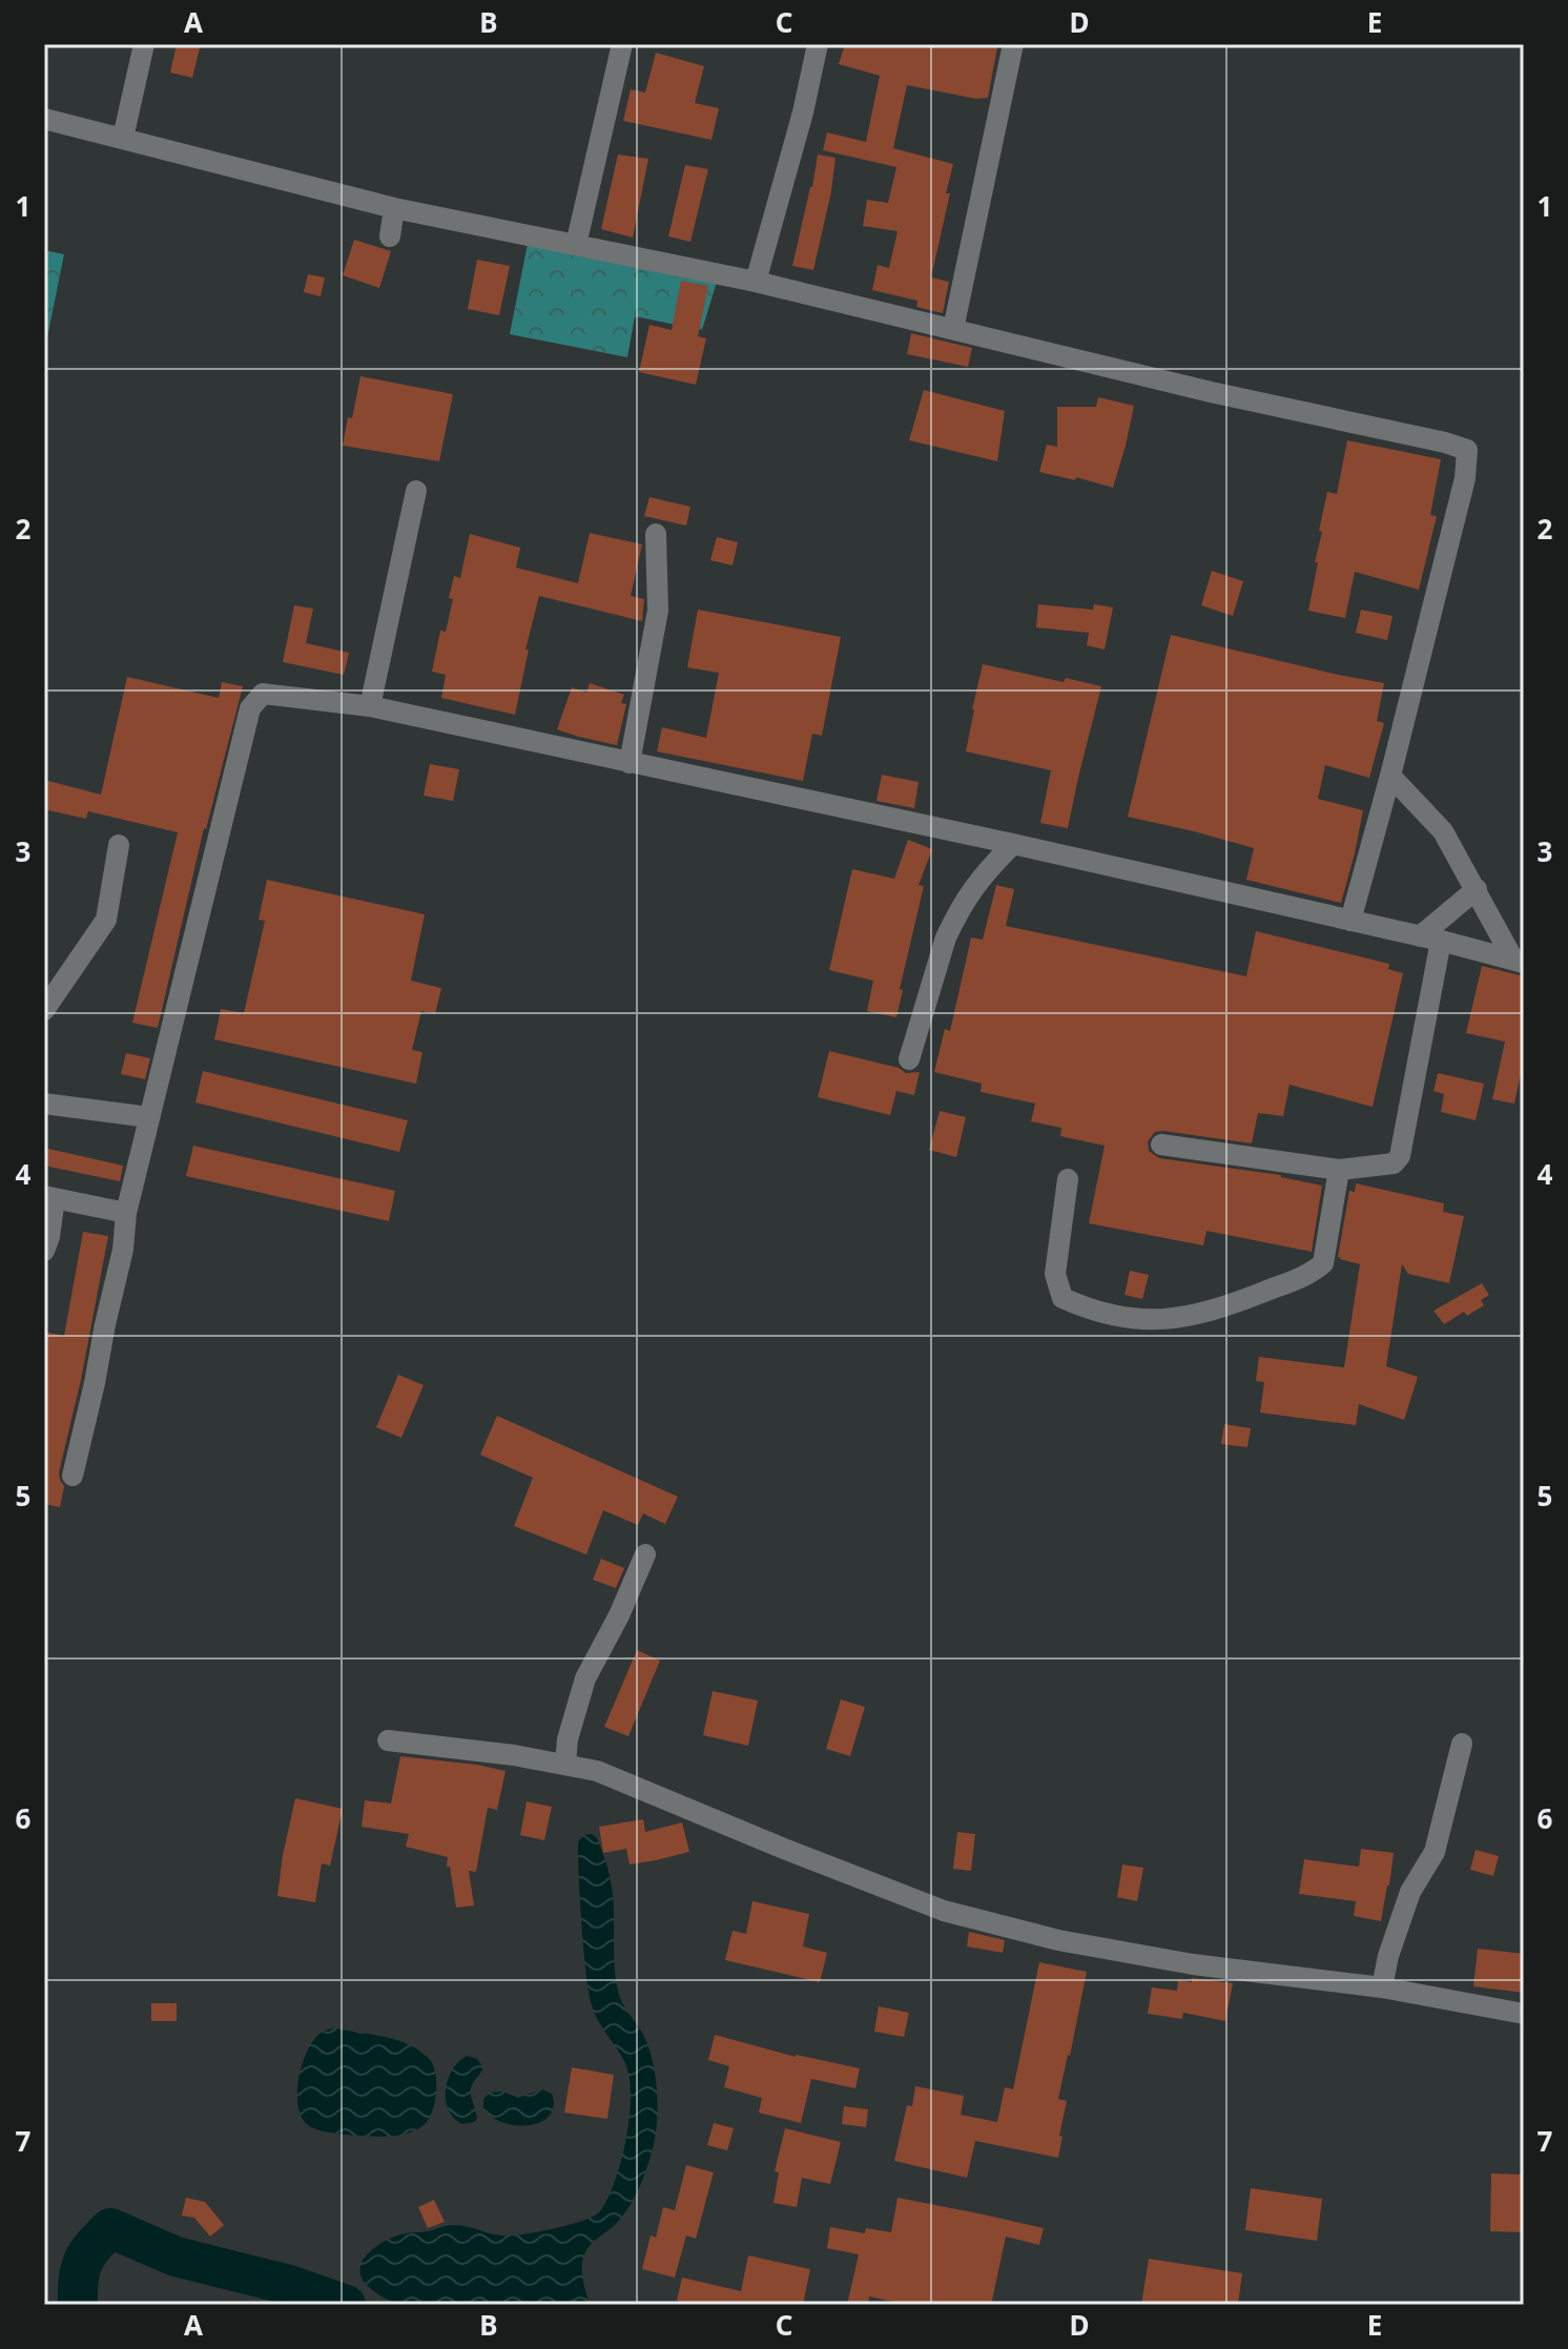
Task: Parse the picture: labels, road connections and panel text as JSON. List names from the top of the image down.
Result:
{
  "grid": {
    "columns": [
      "A",
      "B",
      "C",
      "D",
      "E"
    ],
    "rows": [
      "1",
      "2",
      "3",
      "4",
      "5",
      "6",
      "7"
    ]
  }
}
